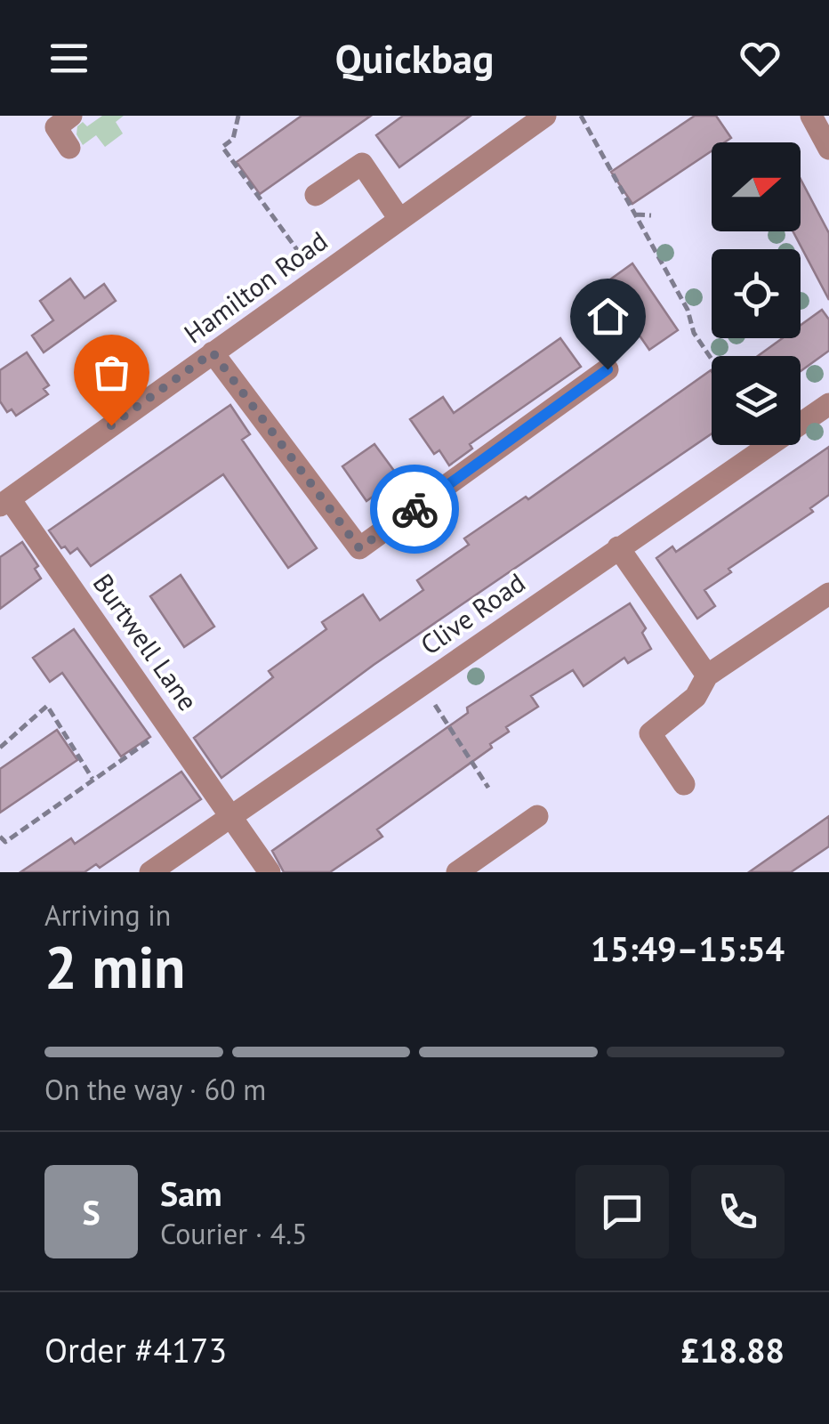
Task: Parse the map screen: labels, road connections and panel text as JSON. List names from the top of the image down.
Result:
{
  "streets": {
    "street": ["Hamilton Road", "Clive Road", "Burtwell Lane"]
  },
  "crossings": [
    ["Hamilton Road", "Burtwell Lane"],
    ["Clive Road", "Burtwell Lane"]
  ],
  "north": "right",
  "page": {
    "header": "Quickbag",
    "heading": ["2 min", "Arriving in", "15:49–15:54"],
    "panel": [
      "Sam",
      "Courier · 4.5",
      "Order #4173",
      "£18.88"
    ],
    "bar": "On the way · 60 m",
    "round": "S"
  }
}
